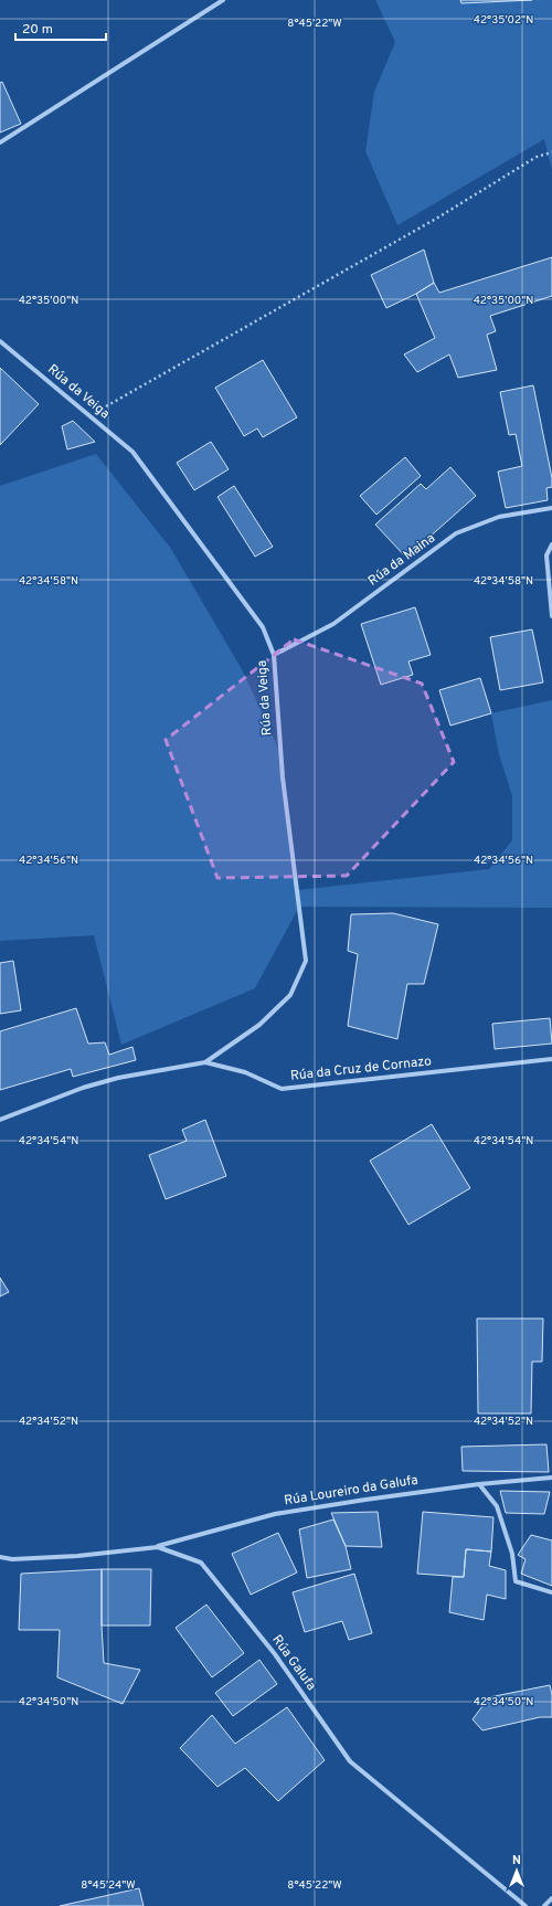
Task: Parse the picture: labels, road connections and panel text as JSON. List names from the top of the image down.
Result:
{
  "streets": {
    "street": [
      "Rúa da Veiga",
      "Rúa da Maina",
      "Rúa da Cruz de Cornazo",
      "Rúa Loureiro da Galufa",
      "Rúa Galufa"
    ]
  },
  "crossings": [
    ["Rúa da Veiga", "Rúa da Maina"],
    ["Rúa da Veiga", "Rúa da Cruz de Cornazo"],
    ["Rúa Loureiro da Galufa", "Rúa Galufa"]
  ],
  "scale_bar": "20 m",
  "north": "top",
  "coordinates": [
    "42°35'02\"N",
    "8°45'22\"W",
    "42°35'00\"N",
    "42°34'58\"N",
    "42°34'56\"N",
    "42°34'54\"N",
    "42°34'52\"N",
    "42°34'50\"N",
    "8°45'24\"W"
  ]
}
